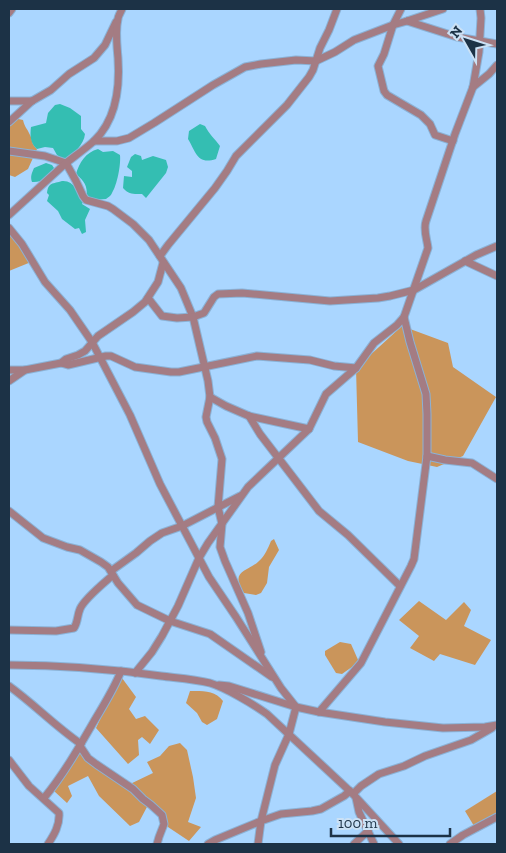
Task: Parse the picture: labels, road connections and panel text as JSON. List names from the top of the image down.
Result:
{
  "scale_bar": "100 m",
  "north": "top left"
}
